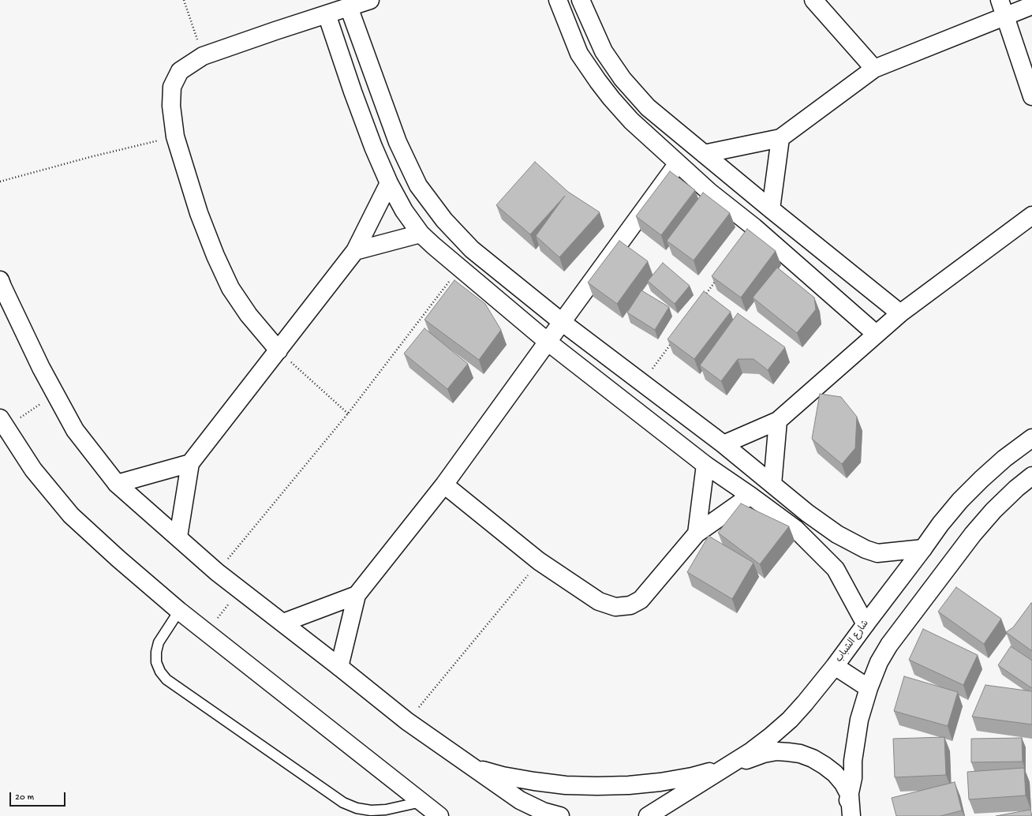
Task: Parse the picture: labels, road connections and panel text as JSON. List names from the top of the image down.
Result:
{
  "streets": {
    "street": ["شارع الشباب"]
  },
  "scale_bar": "20 m"
}
